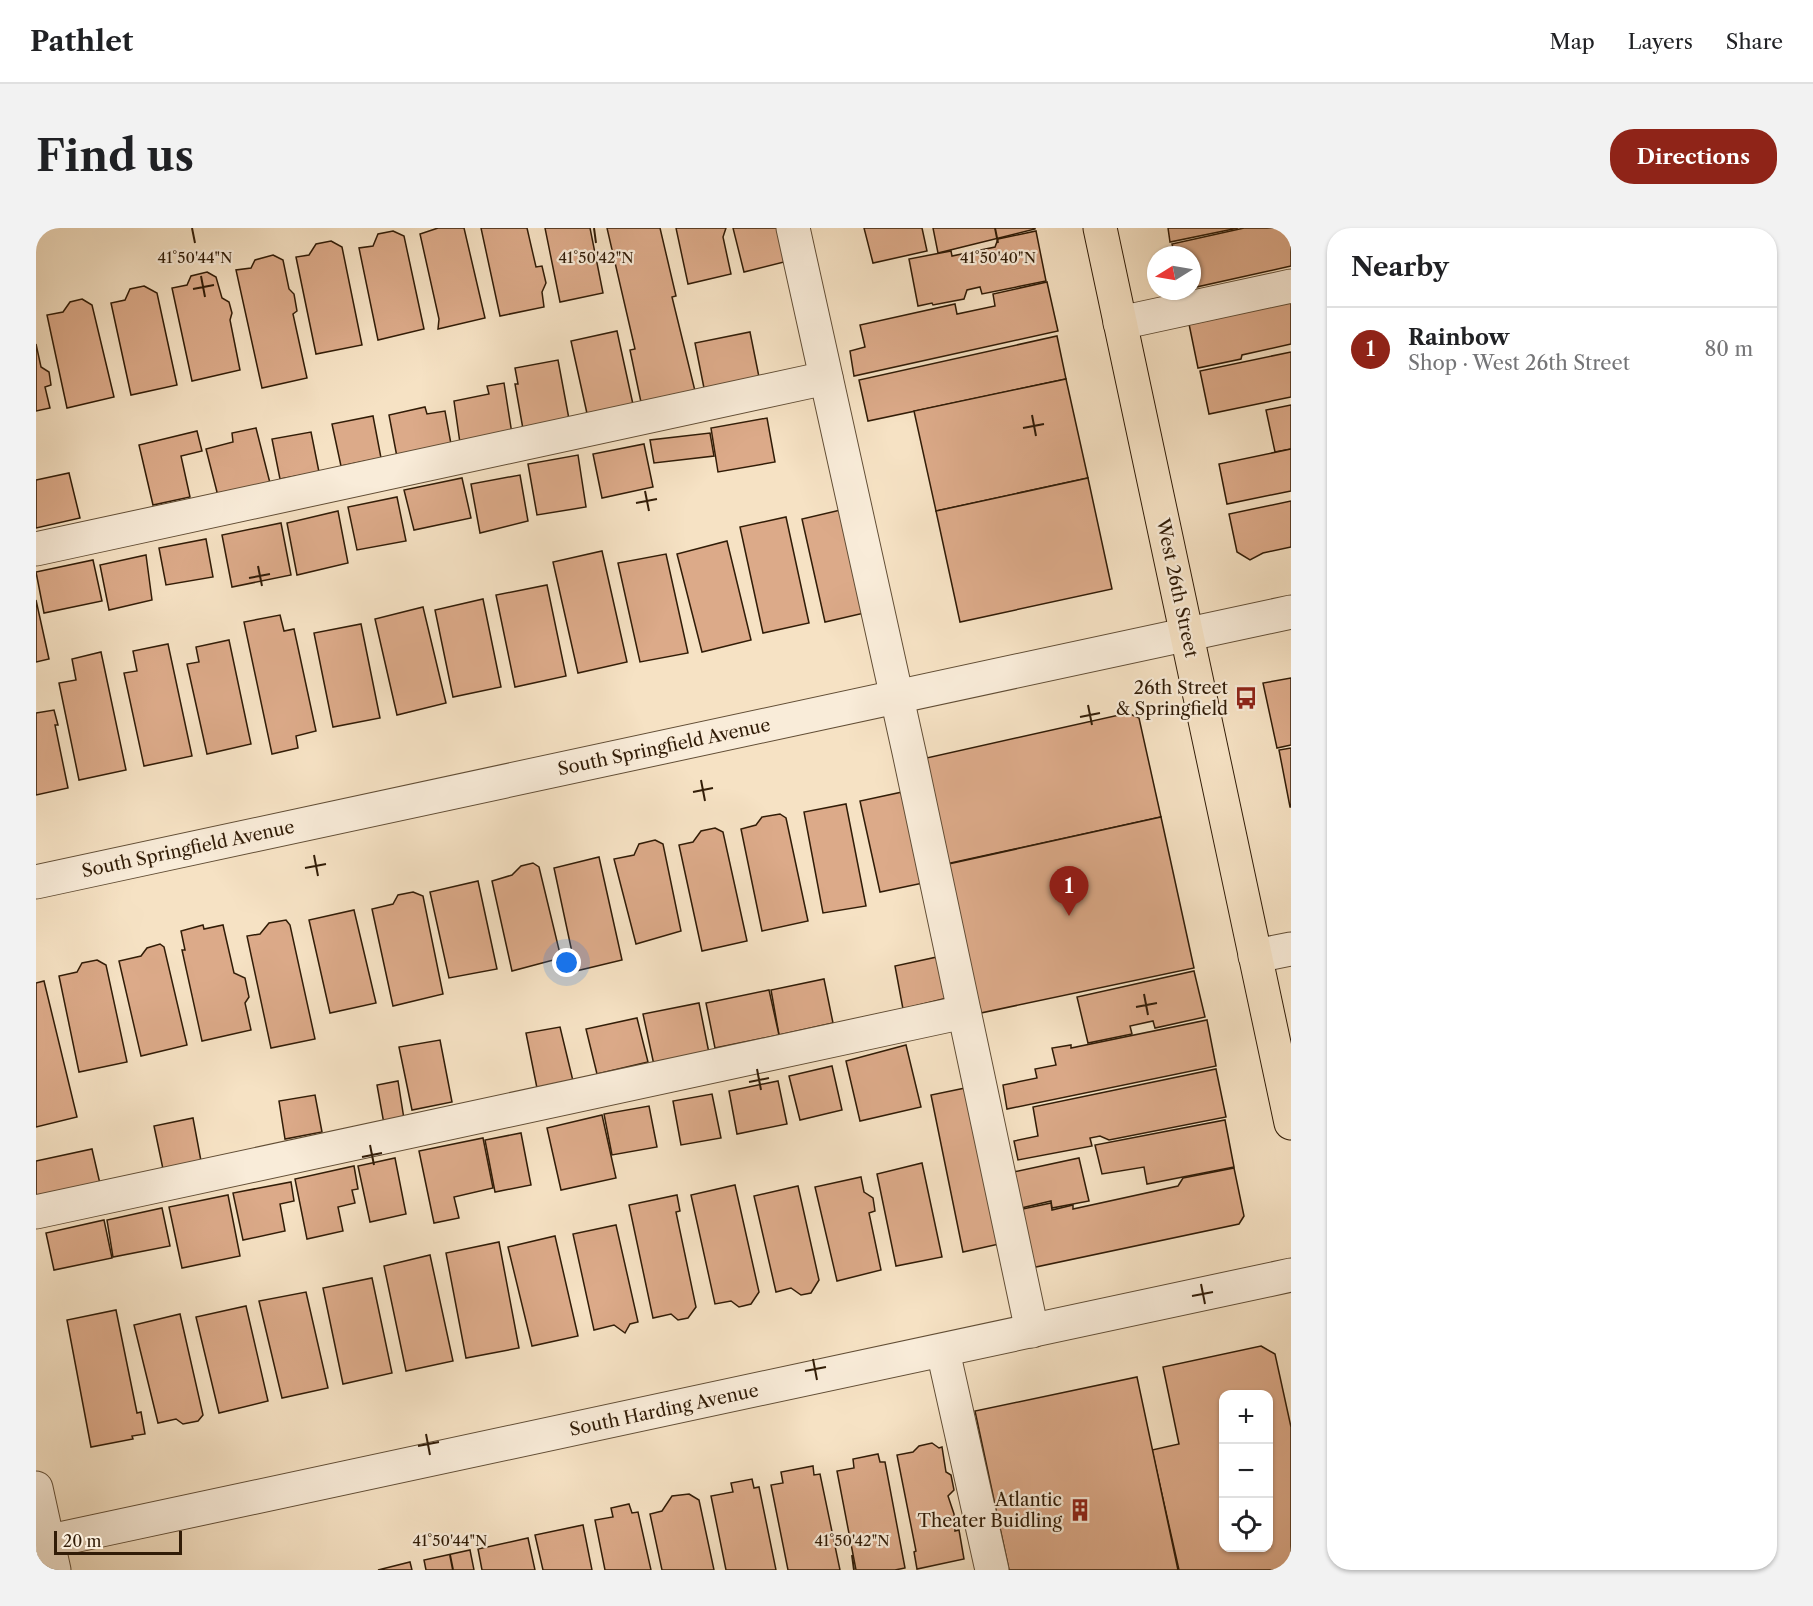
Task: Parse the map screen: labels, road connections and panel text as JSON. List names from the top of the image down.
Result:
{
  "streets": {
    "main road": ["West 26th Street"],
    "street": ["South Springfield Avenue", "South Harding Avenue"]
  },
  "crossings": [
    ["West 26th Street", "South Springfield Avenue"]
  ],
  "places": {
    "bus stop": ["26th Street & Springfield"],
    "building": ["Atlantic Theater Buidling"]
  },
  "scale_bar": "20 m",
  "north": "left",
  "page": {
    "header": "Pathlet",
    "nav": ["Map", "Layers", "Share"],
    "buttons": "Directions",
    "title": "Find us",
    "heading": "Nearby",
    "list": [
      {
        "mark": "1",
        "name": "Rainbow",
        "note": "Shop · West 26th Street",
        "value": "80 m"
      }
    ],
    "pins": "1",
    "map_buttons": ["+", "−"],
    "scale": "20 m"
  },
  "coordinates": ["41°50'44\"N", "41°50'42\"N", "41°50'40\"N"]
}
